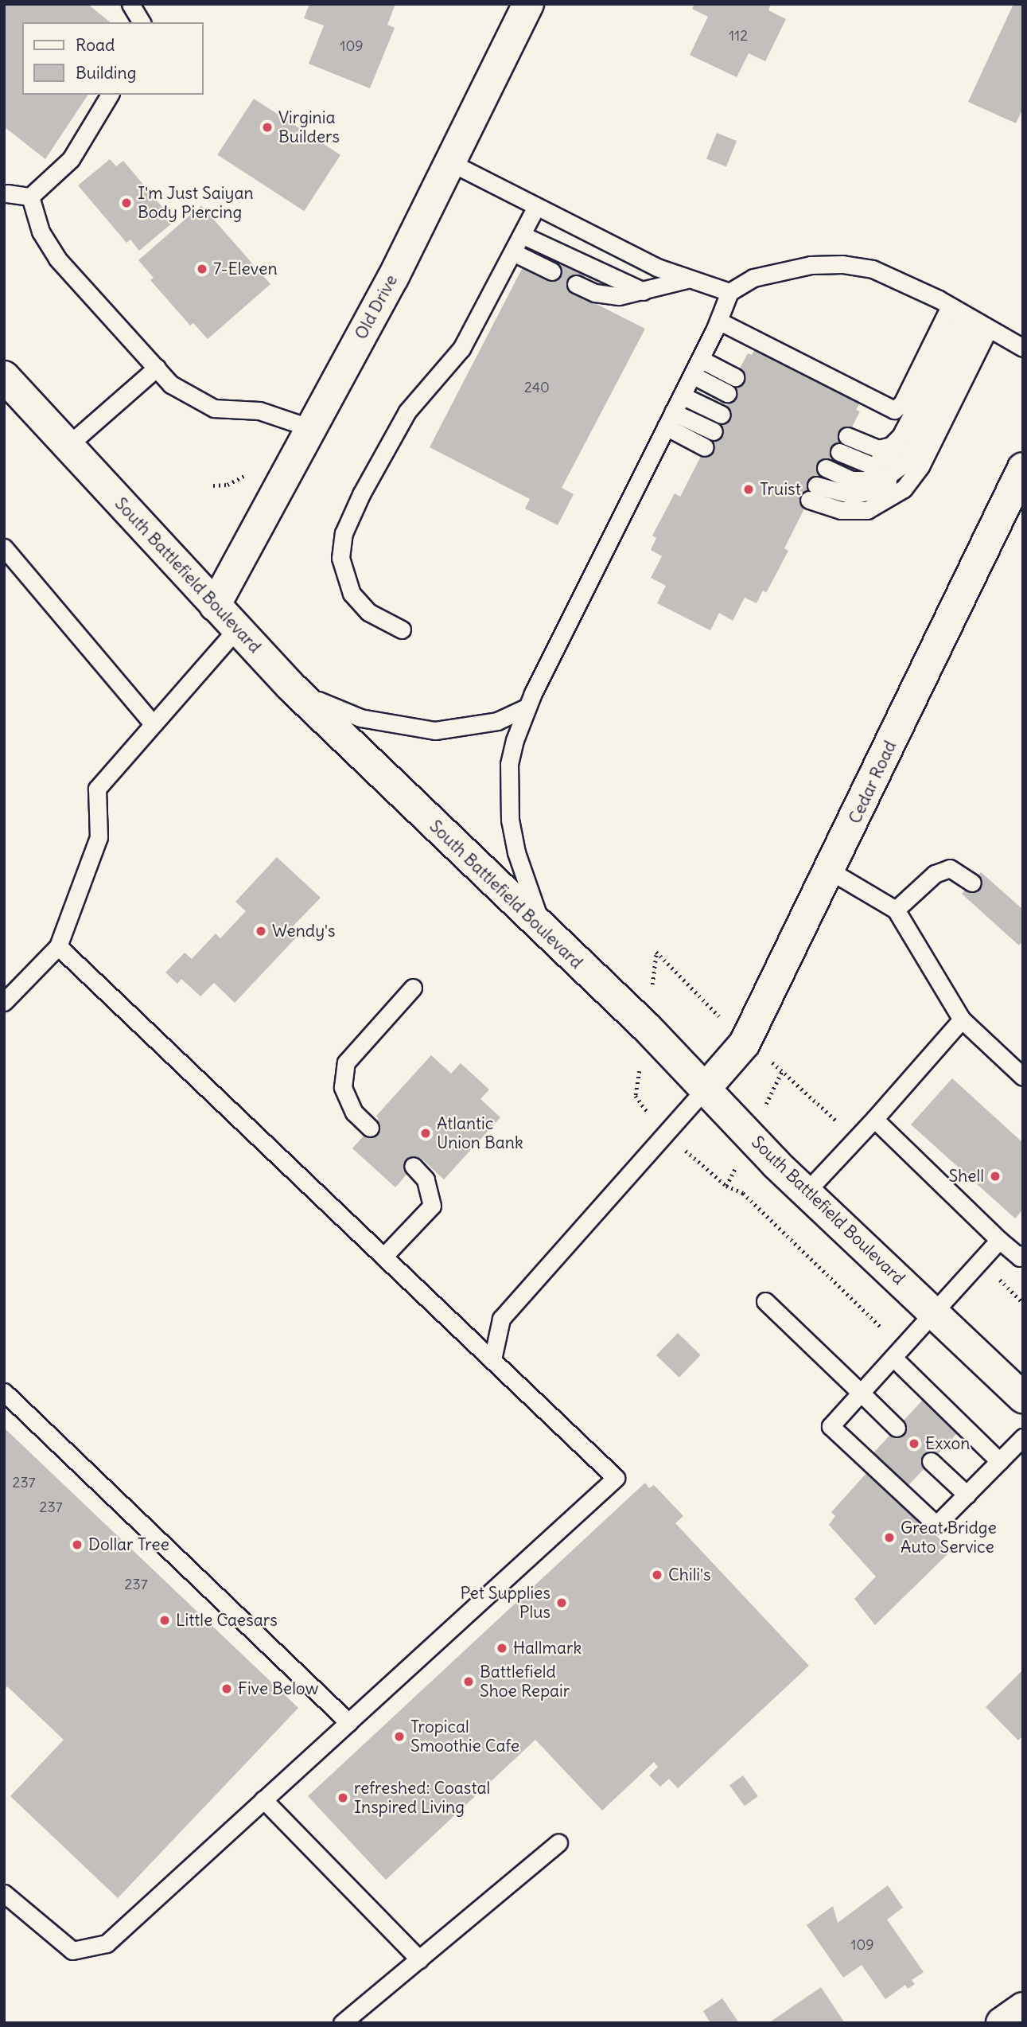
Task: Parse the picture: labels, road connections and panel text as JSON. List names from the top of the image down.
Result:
{
  "streets": {
    "main road": ["Old Drive", "South Battlefield Boulevard", "Cedar Road"]
  },
  "crossings": [
    ["Old Drive", "South Battlefield Boulevard"],
    ["South Battlefield Boulevard", "Cedar Road"]
  ],
  "places": [
    "Virginia Builders",
    "I'm Just Saiyan Body Piercing",
    "7-Eleven",
    "Truist",
    "Wendy's",
    "Atlantic Union Bank",
    "Shell",
    "Exxon",
    "Great Bridge Auto Service",
    "Dollar Tree",
    "Chili's",
    "Pet Supplies Plus",
    "Little Caesars",
    "Hallmark",
    "Battlefield Shoe Repair",
    "Five Below",
    "Tropical Smoothie Cafe",
    "refreshed: Coastal Inspired Living"
  ],
  "house_numbers": [
    "112",
    "109",
    "240",
    "237",
    "237",
    "237",
    "109"
  ],
  "legend": ["Road", "Building"]
}
